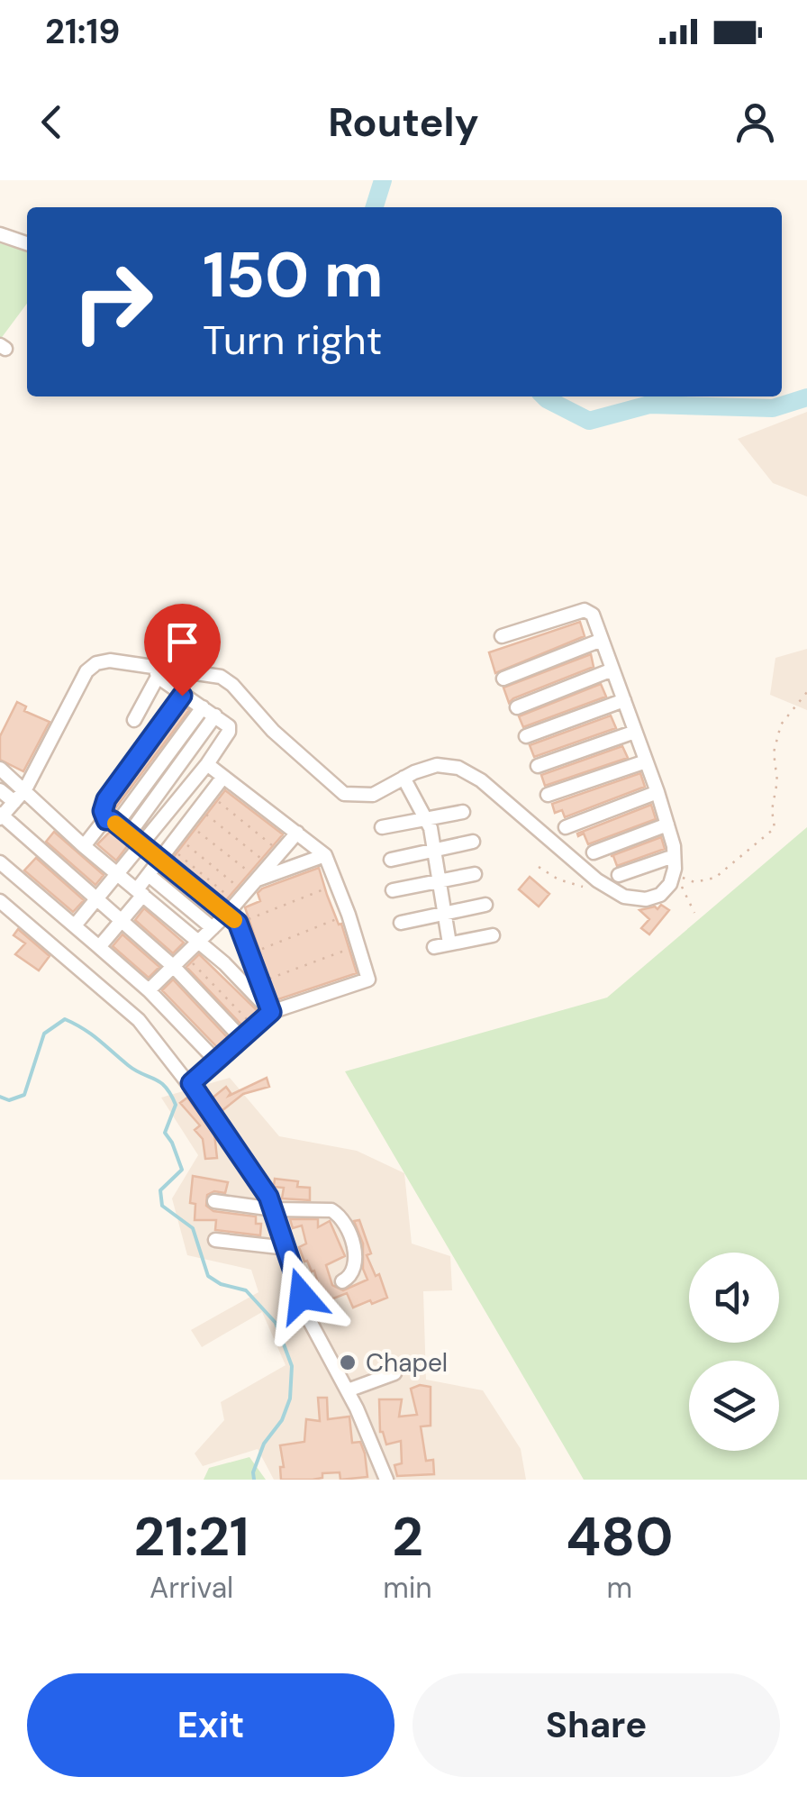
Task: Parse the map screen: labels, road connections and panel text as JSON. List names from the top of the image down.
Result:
{
  "places": ["Chapel"],
  "page": {
    "status": "21:19",
    "header": "Routely",
    "turn": ["150 m", "Turn right"],
    "eta": [
      "21:21",
      "Arrival",
      "2",
      "min",
      "480",
      "m"
    ],
    "buttons": ["Exit", "Share"]
  }
}
